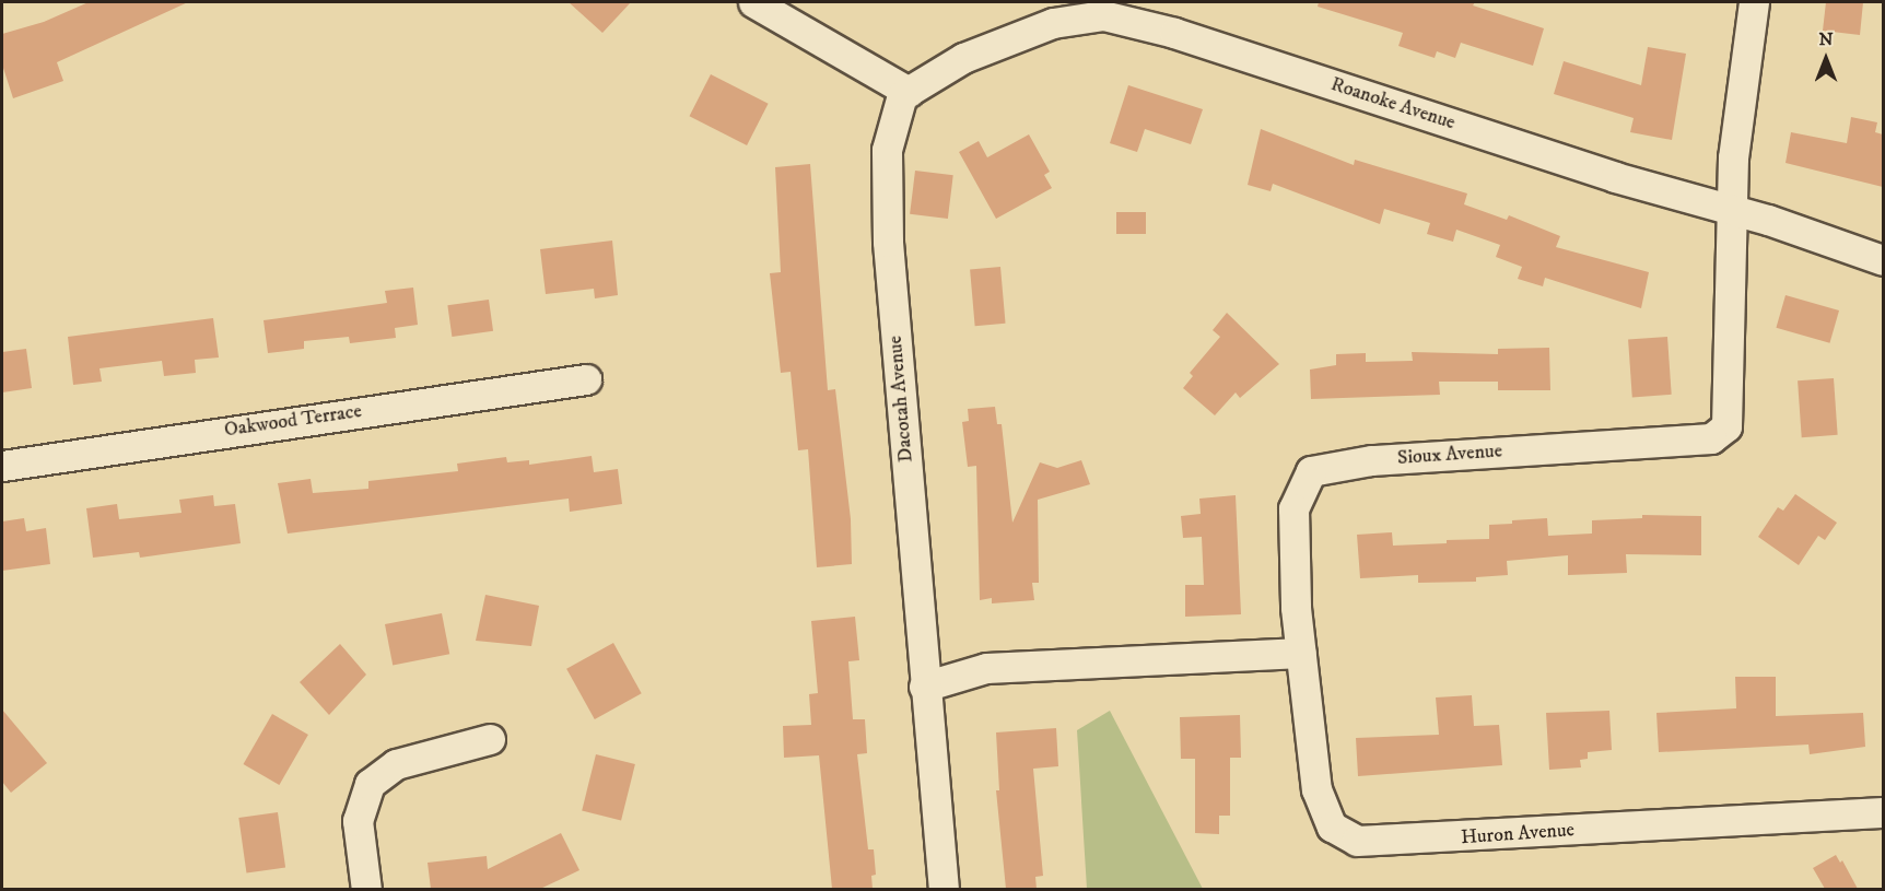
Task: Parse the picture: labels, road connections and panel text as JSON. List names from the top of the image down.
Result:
{
  "streets": {
    "street": [
      "Roanoke Avenue",
      "Dacotah Avenue",
      "Oakwood Terrace",
      "Sioux Avenue",
      "Huron Avenue"
    ]
  },
  "crossings": [
    ["Roanoke Avenue", "Dacotah Avenue"],
    ["Roanoke Avenue", "Sioux Avenue"],
    ["Sioux Avenue", "Huron Avenue"]
  ],
  "north": "top"
}
